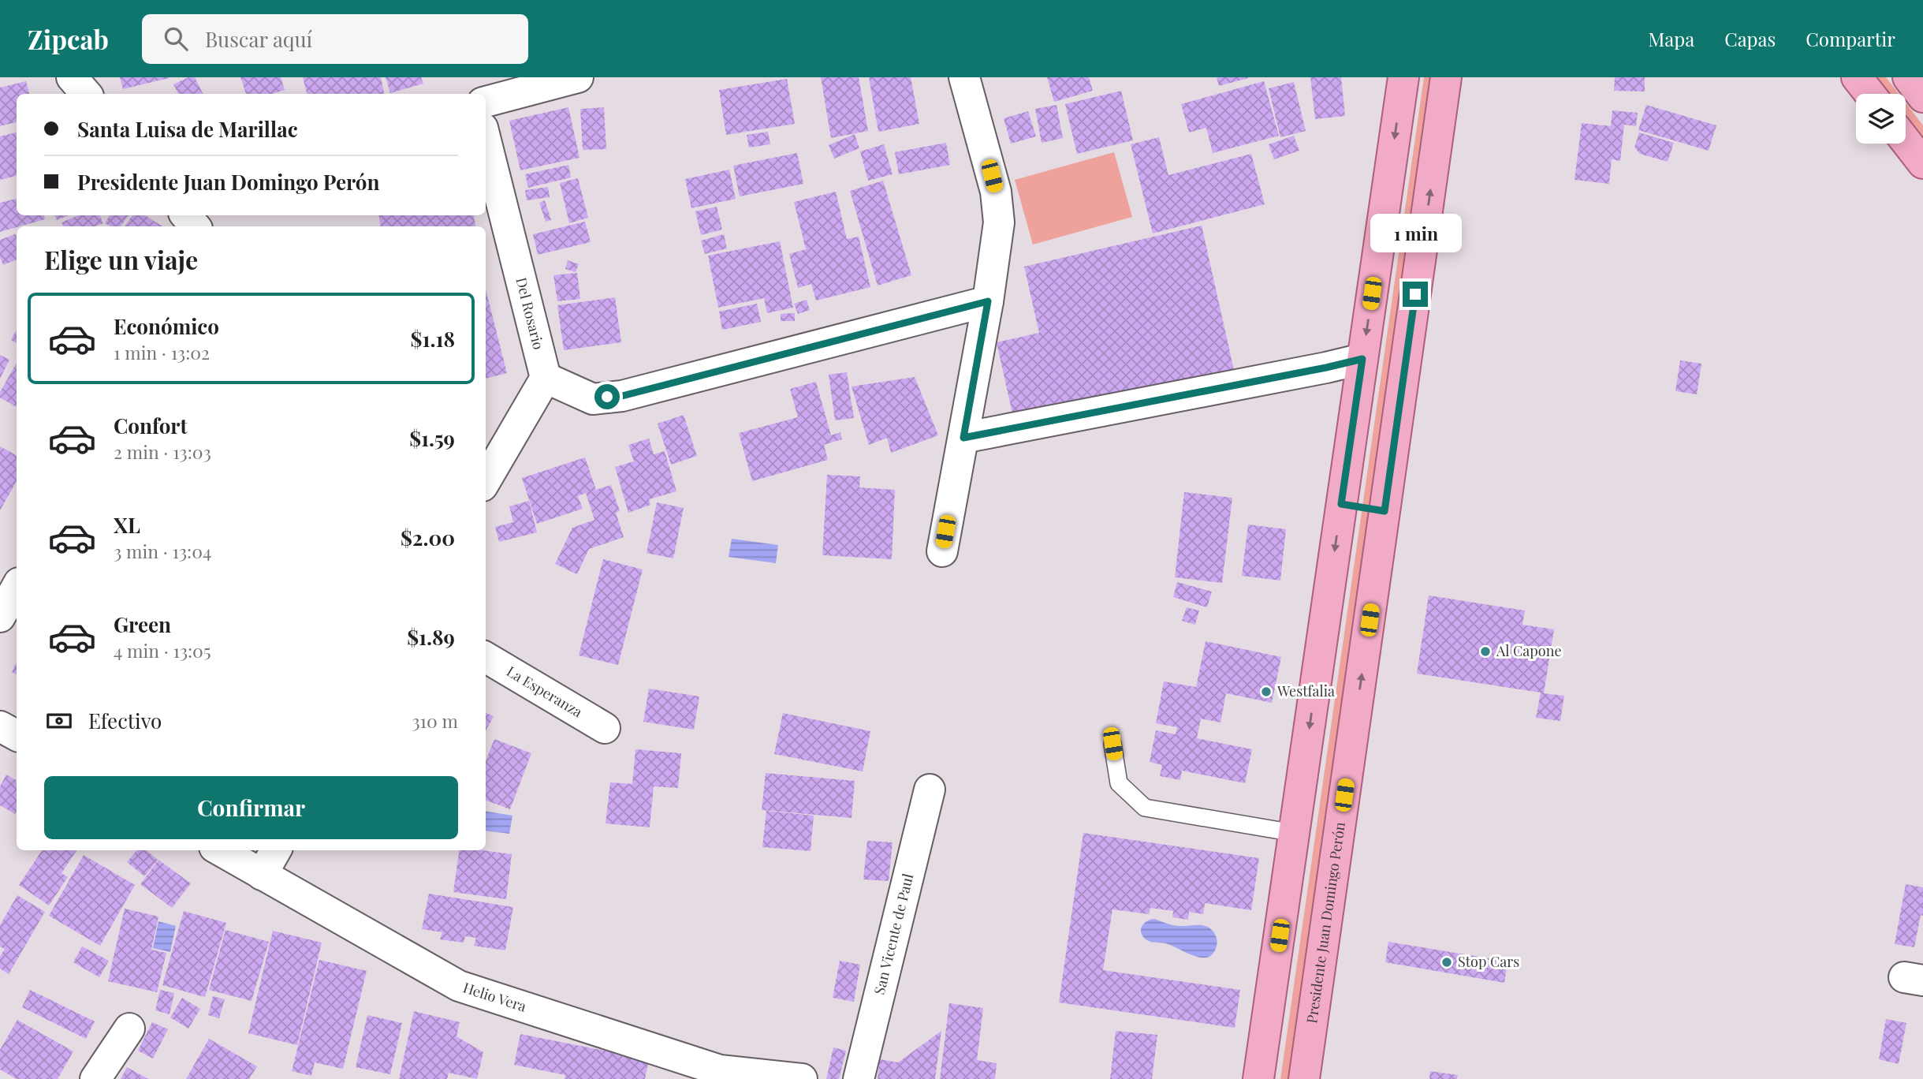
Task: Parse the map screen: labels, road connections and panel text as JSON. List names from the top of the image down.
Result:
{
  "streets": {
    "main road": ["Presidente Juan Domingo Perón"],
    "street": [
      "Del Rosario",
      "La Esperanza",
      "San Vicente de Paul",
      "Helio Vera"
    ]
  },
  "places": ["Al Capone", "Westfalia", "Stop Cars"],
  "page": {
    "header": "Zipcab",
    "search": "Buscar aquí",
    "nav": ["Mapa", "Capas", "Compartir"],
    "banner": ["Santa Luisa de Marillac", "Presidente Juan Domingo Perón"],
    "bubble": "1 min",
    "heading": "Elige un viaje",
    "list": [
      {
        "name": "Económico",
        "note": "1 min · 13:02",
        "value": "$1.18"
      },
      {
        "name": "Confort",
        "note": "2 min · 13:03",
        "value": "$1.59"
      },
      {
        "name": "XL",
        "note": "3 min · 13:04",
        "value": "$2.00"
      },
      {
        "name": "Green",
        "note": "4 min · 13:05",
        "value": "$1.89"
      }
    ],
    "pay": ["Efectivo", "310 m"],
    "buttons": "Confirmar"
  }
}
